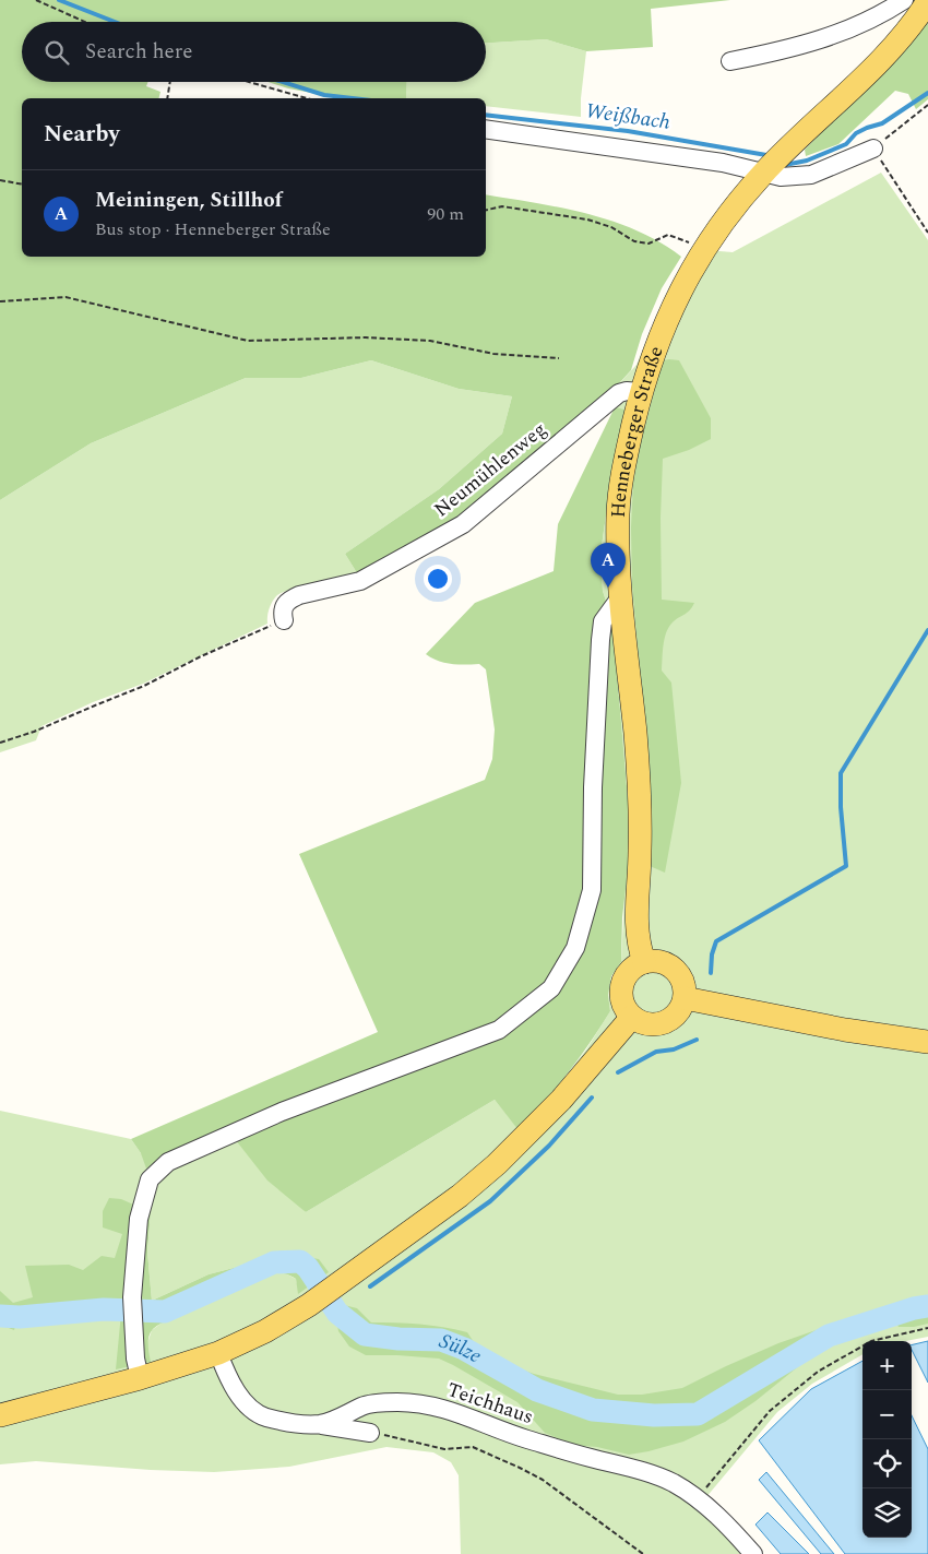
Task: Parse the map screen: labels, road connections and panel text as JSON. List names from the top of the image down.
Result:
{
  "streets": {
    "main road": ["Henneberger Straße"],
    "street": ["Neumühlenweg", "Teichhaus"]
  },
  "crossings": [
    ["Henneberger Straße", "Neumühlenweg"]
  ],
  "water": ["Weißbach", "Sülze"],
  "page": {
    "search": "Search here",
    "heading": "Nearby",
    "list": [
      {
        "mark": "A",
        "name": "Meiningen, Stillhof",
        "note": "Bus stop · Henneberger Straße",
        "value": "90 m"
      }
    ],
    "pins": "A",
    "map_buttons": ["+", "−"]
  }
}
